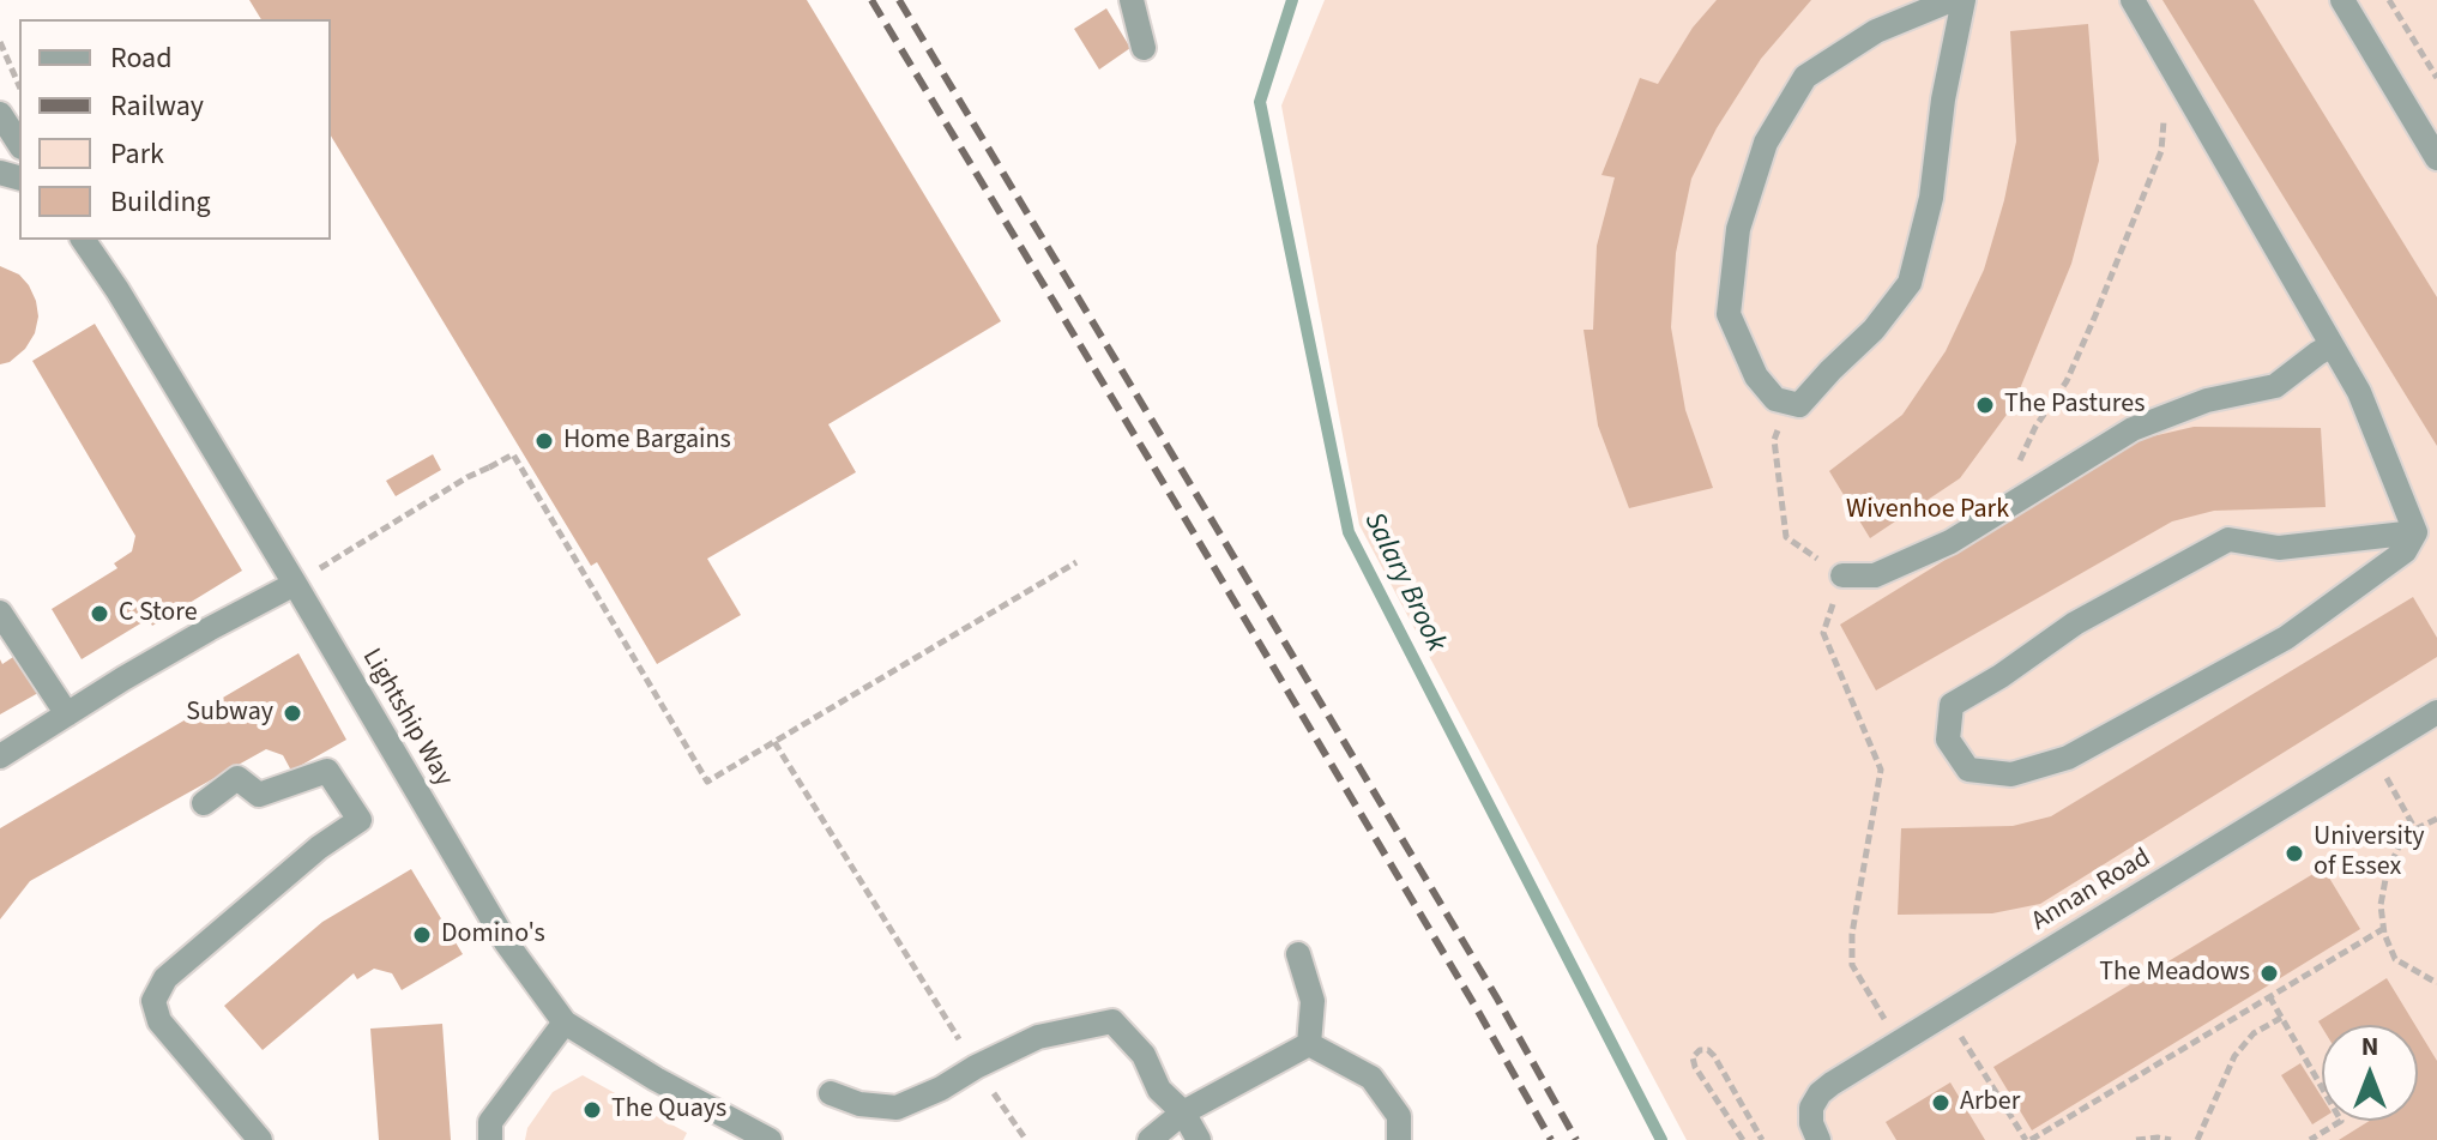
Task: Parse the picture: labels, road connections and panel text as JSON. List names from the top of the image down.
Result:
{
  "streets": {
    "street": ["Lightship Way", "Annan Road"]
  },
  "water": ["Salary Brook"],
  "parks": ["Wivenhoe Park"],
  "places": [
    "The Pastures",
    "Home Bargains",
    "C Store",
    "Subway",
    "University of Essex",
    "Domino's",
    "The Meadows",
    "Arber",
    "The Quays"
  ],
  "legend": [
    "Road",
    "Railway",
    "Park",
    "Building"
  ],
  "north": "top"
}
